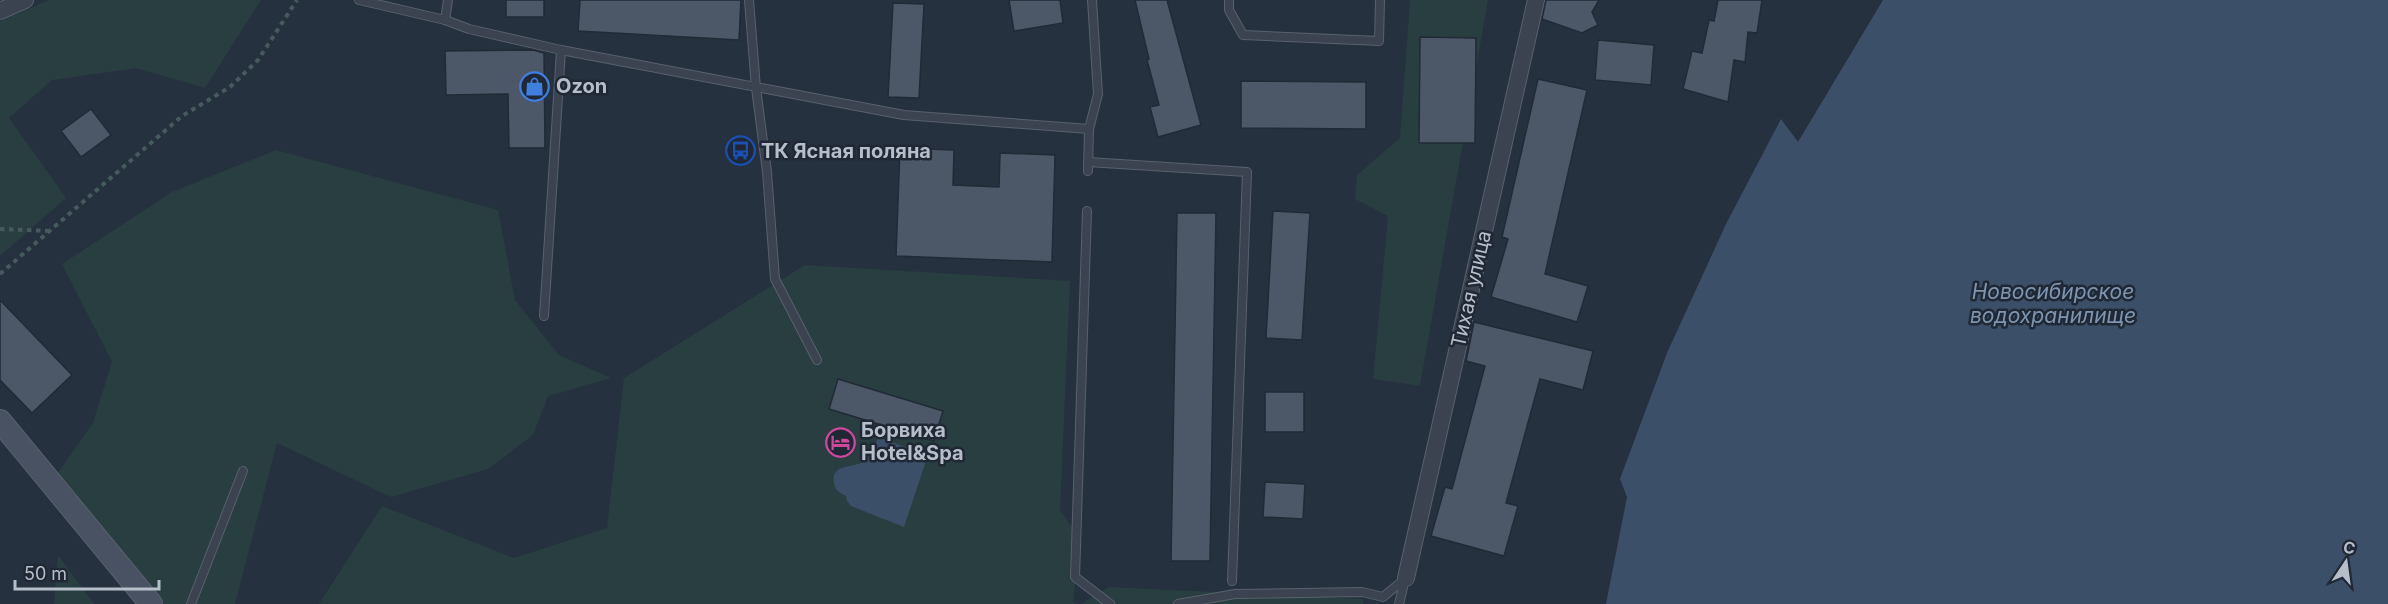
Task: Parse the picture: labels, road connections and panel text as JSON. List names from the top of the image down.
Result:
{
  "streets": {
    "street": ["Тихая улица"]
  },
  "water": ["Новосибирское водохранилище"],
  "places": {
    "shop": ["Ozon"],
    "bus stop": ["ТК Ясная поляна"],
    "hotel": ["Борвиха Hotel&Spa"]
  },
  "scale_bar": "50 m",
  "north": "top"
}
